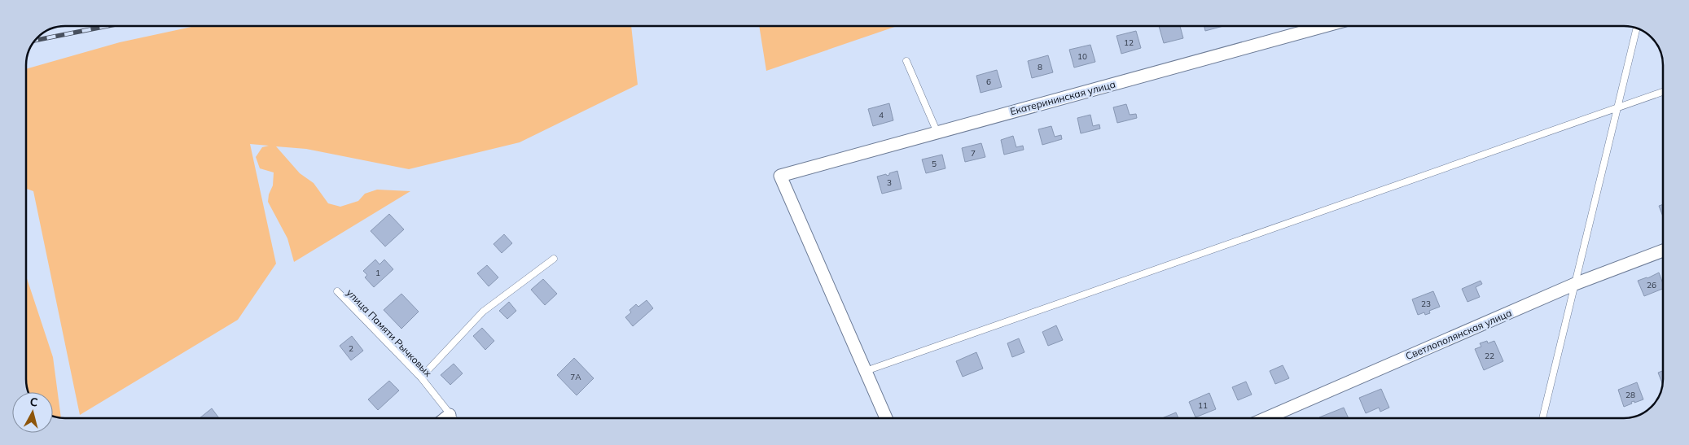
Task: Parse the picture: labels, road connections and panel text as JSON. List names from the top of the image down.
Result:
{
  "streets": {
    "street": ["Екатерининская улица", "Светлополянская улица"],
    "lane": ["улица Памяти Рычковых"]
  },
  "house_numbers": [
    "12",
    "10",
    "8",
    "6",
    "4",
    "7",
    "5",
    "3",
    "1",
    "26",
    "23",
    "2",
    "22",
    "7А",
    "28",
    "11"
  ],
  "north": "top"
}
